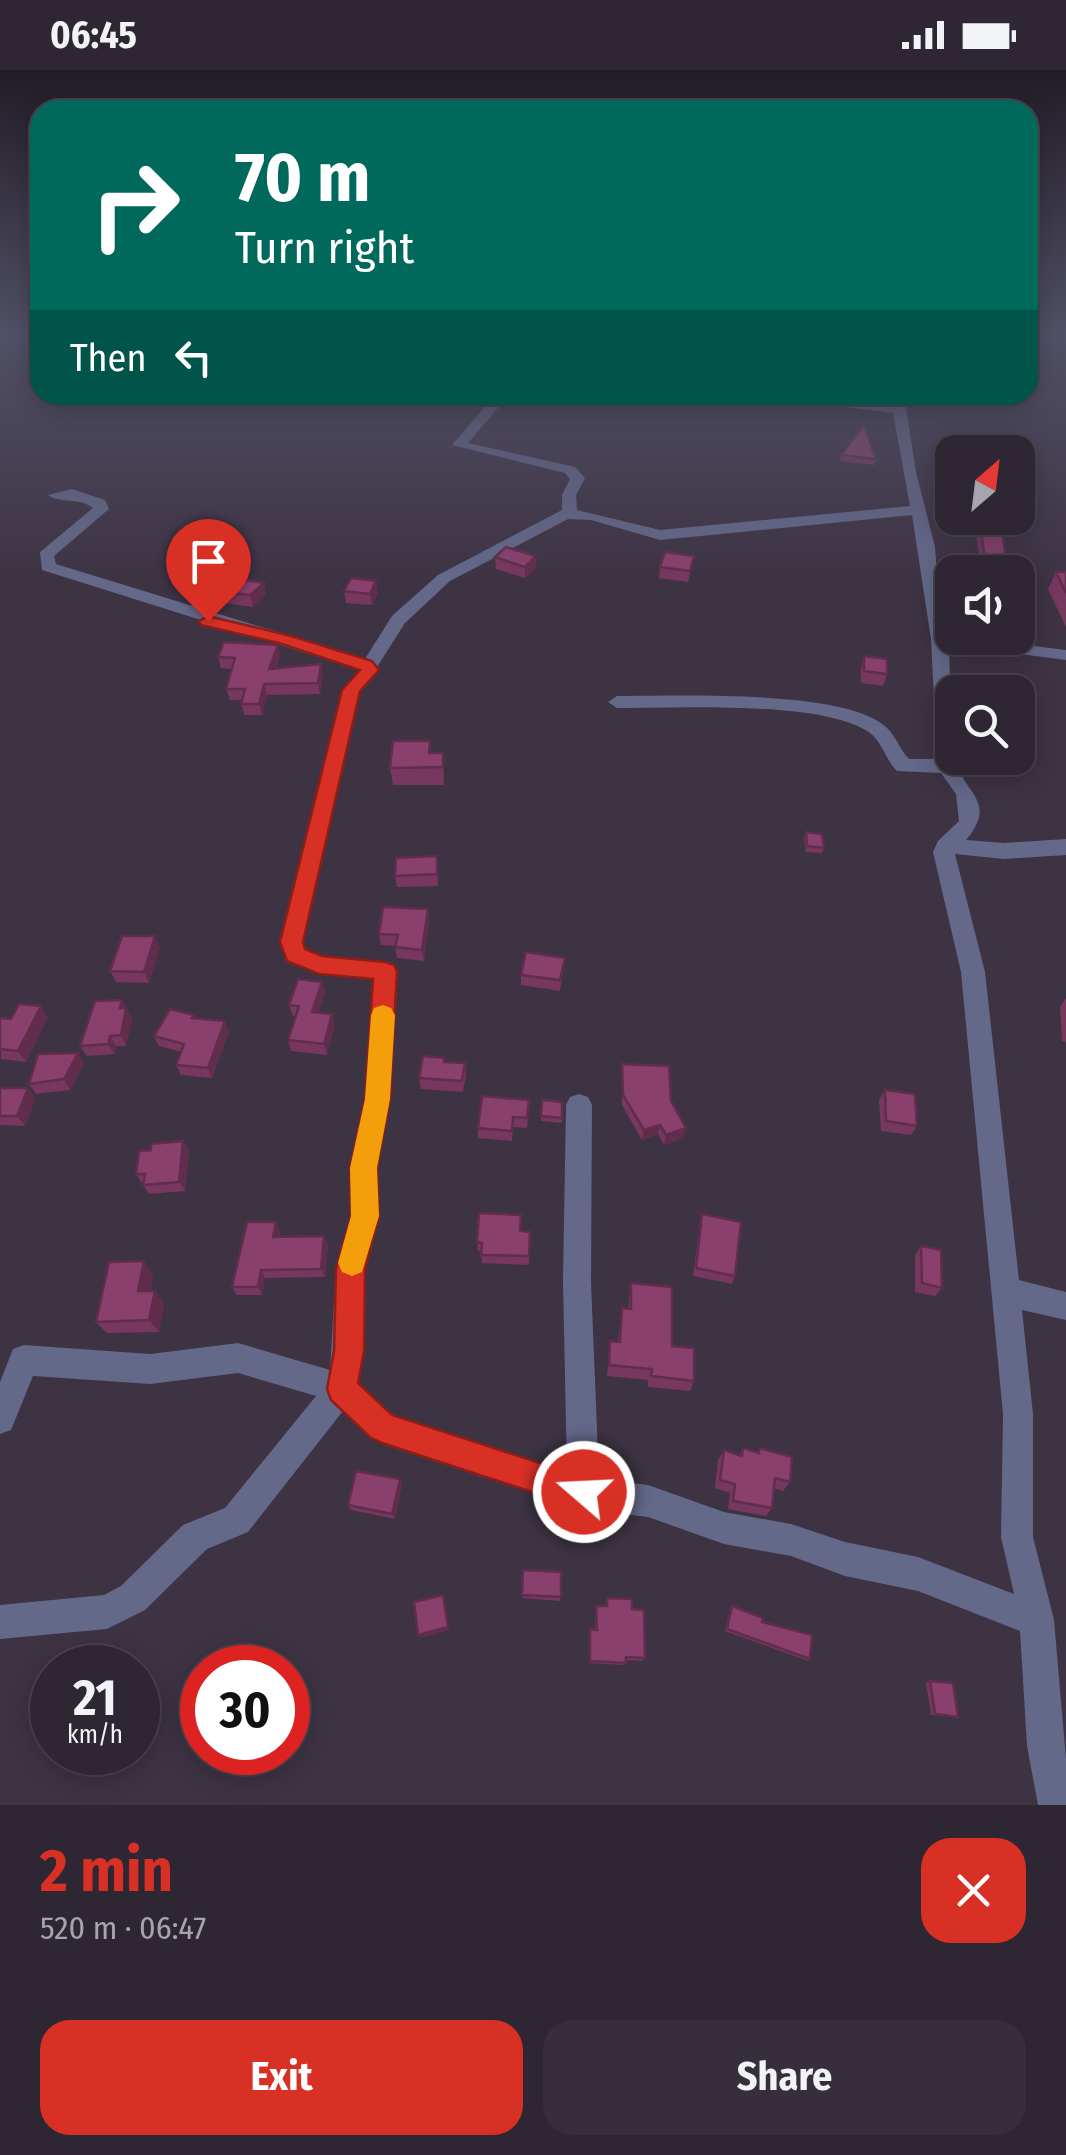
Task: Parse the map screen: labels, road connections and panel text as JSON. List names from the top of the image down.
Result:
{
  "north": "top right",
  "page": {
    "status": "06:45",
    "turn": ["70 m", "Turn right"],
    "then": "Then",
    "speed": "21 km/h",
    "limit": "30",
    "heading": ["2 min", "520 m · 06:47"],
    "buttons": ["Exit", "Share"]
  }
}
